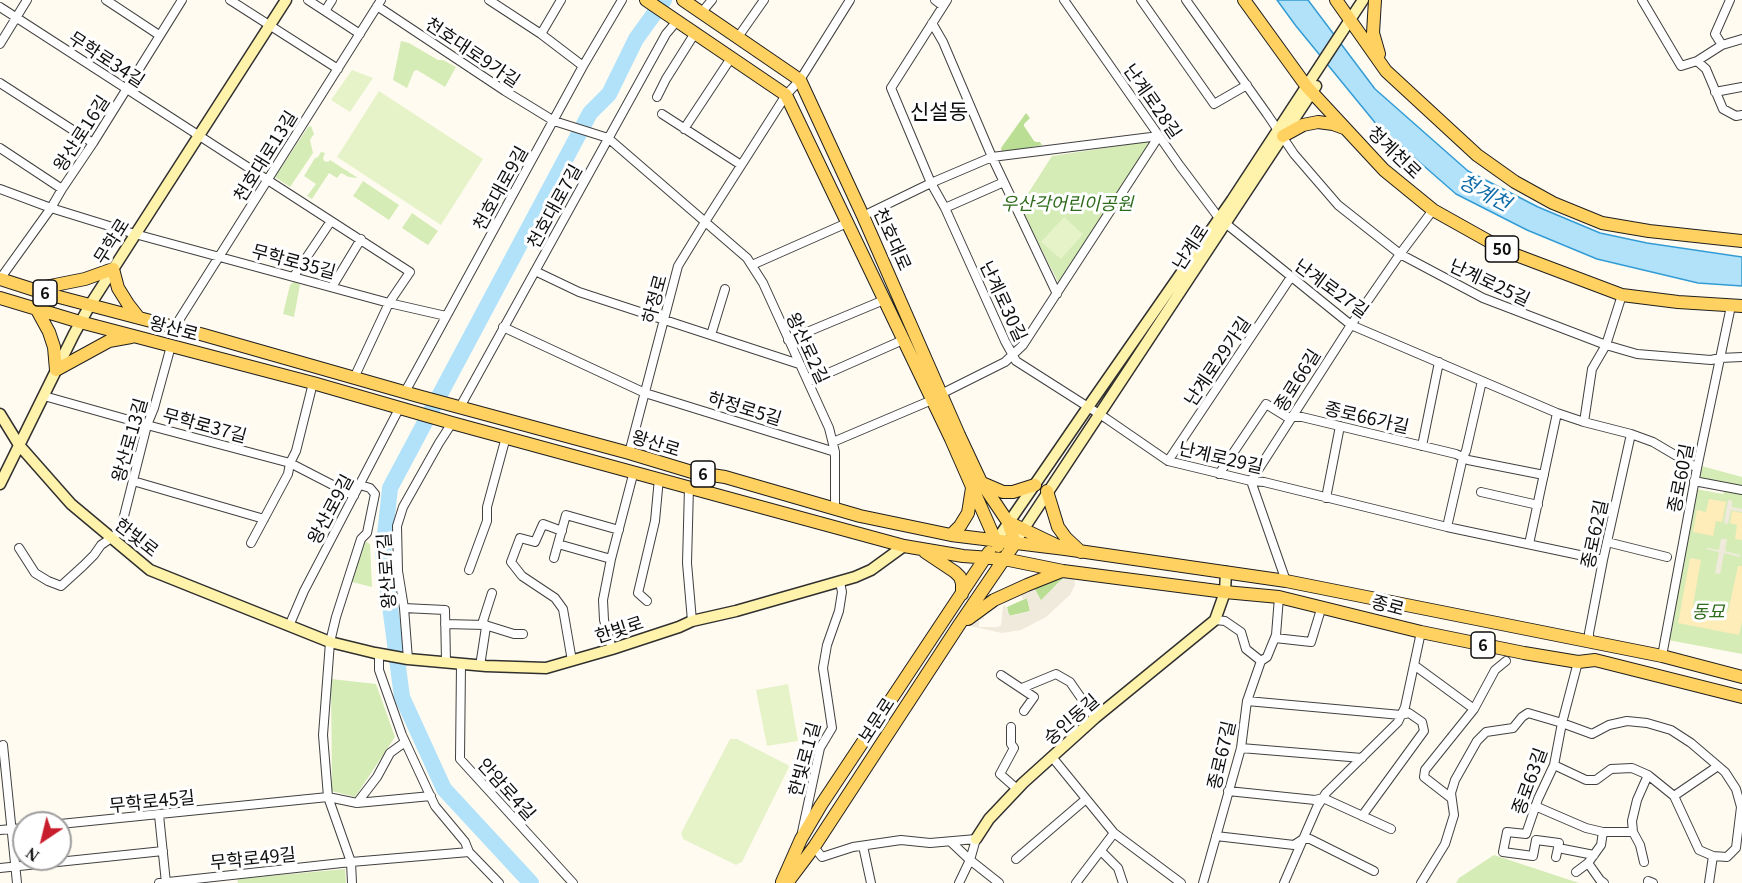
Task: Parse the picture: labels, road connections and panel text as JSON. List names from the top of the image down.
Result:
{
  "streets": {
    "main road": [
      "청계천로",
      "천호대로",
      "무학로",
      "난계로",
      "50",
      "6",
      "왕산로",
      "한빛로",
      "종로",
      "숭인동길",
      "보문로"
    ],
    "street": [
      "천호대로9가길",
      "무학로34길",
      "난계로28길",
      "왕산로16길",
      "천호대로13길",
      "천호대로9길",
      "천호대로7길",
      "무학로35길",
      "난계로25길",
      "난계로27길",
      "하정로",
      "난계로30길",
      "왕산로2길",
      "난계로29가길",
      "종로66길",
      "하정로5길",
      "종로66가길",
      "무학로37길",
      "왕산로13길",
      "난계로29길",
      "종로60길",
      "왕산로9길",
      "종로62길",
      "왕산로7길",
      "종로67길",
      "한빛로1길",
      "종로63길",
      "안암로4길",
      "무학로45길",
      "무학로49길"
    ]
  },
  "crossings": [
    ["천호대로9가길", "천호대로13길"],
    ["천호대로9가길", "천호대로9길"],
    ["천호대로9가길", "천호대로7길"],
    ["천호대로9가길", "왕산로2길"],
    ["무학로34길", "왕산로16길"],
    ["무학로34길", "천호대로13길"],
    ["무학로34길", "무학로"],
    ["무학로34길", "무학로35길"],
    ["난계로28길", "난계로"],
    ["난계로28길", "난계로27길"],
    ["왕산로16길", "무학로35길"],
    ["왕산로16길", "왕산로"],
    ["청계천로", "난계로"],
    ["청계천로", "종로66길"],
    ["청계천로", "종로60길"],
    ["천호대로13길", "무학로35길"],
    ["천호대로13길", "왕산로"],
    ["천호대로9길", "무학로35길"],
    ["천호대로9길", "왕산로"],
    ["천호대로7길", "왕산로"],
    ["천호대로7길", "왕산로2길"],
    ["천호대로7길", "하정로5길"],
    ["천호대로", "하정로"],
    ["천호대로", "왕산로2길"],
    ["무학로", "무학로35길"],
    ["무학로", "왕산로"],
    ["무학로", "무학로37길"],
    ["무학로", "한빛로"],
    ["난계로", "난계로25길"],
    ["난계로", "난계로27길"],
    ["난계로", "난계로30길"],
    ["난계로", "왕산로"],
    ["난계로", "난계로29길"],
    ["난계로", "종로"],
    ["난계로", "보문로"],
    ["난계로25길", "종로66길"],
    ["난계로25길", "종로60길"],
    ["난계로27길", "난계로29가길"],
    ["난계로27길", "종로66길"],
    ["난계로27길", "종로60길"],
    ["난계로27길", "종로62길"],
    ["6", "왕산로"],
    ["6", "왕산로9길"],
    ["6", "왕산로7길"],
    ["하정로", "왕산로"],
    ["하정로", "왕산로2길"],
    ["하정로", "하정로5길"],
    ["난계로30길", "난계로29길"],
    ["왕산로", "왕산로2길"],
    ["왕산로", "왕산로13길"],
    ["왕산로", "왕산로9길"],
    ["왕산로", "한빛로"],
    ["왕산로", "왕산로7길"],
    ["왕산로", "종로"],
    ["왕산로", "보문로"],
    ["왕산로2길", "하정로5길"],
    ["난계로29가길", "난계로29길"],
    ["종로66길", "종로66가길"],
    ["종로66길", "난계로29길"],
    ["종로66가길", "난계로29길"],
    ["무학로37길", "왕산로13길"],
    ["무학로37길", "왕산로9길"],
    ["왕산로13길", "한빛로"],
    ["난계로29길", "종로62길"],
    ["종로60길", "종로"],
    ["왕산로9길", "한빛로"],
    ["종로62길", "종로"],
    ["한빛로", "왕산로7길"],
    ["한빛로", "한빛로1길"],
    ["한빛로", "안암로4길"],
    ["종로", "보문로"],
    ["종로", "종로67길"],
    ["종로", "종로63길"],
    ["보문로", "한빛로1길"]
  ],
  "districts": ["신설동"],
  "water": ["청계천"],
  "parks": ["우산각어린이공원", "동묘"],
  "north": "bottom left"
}
